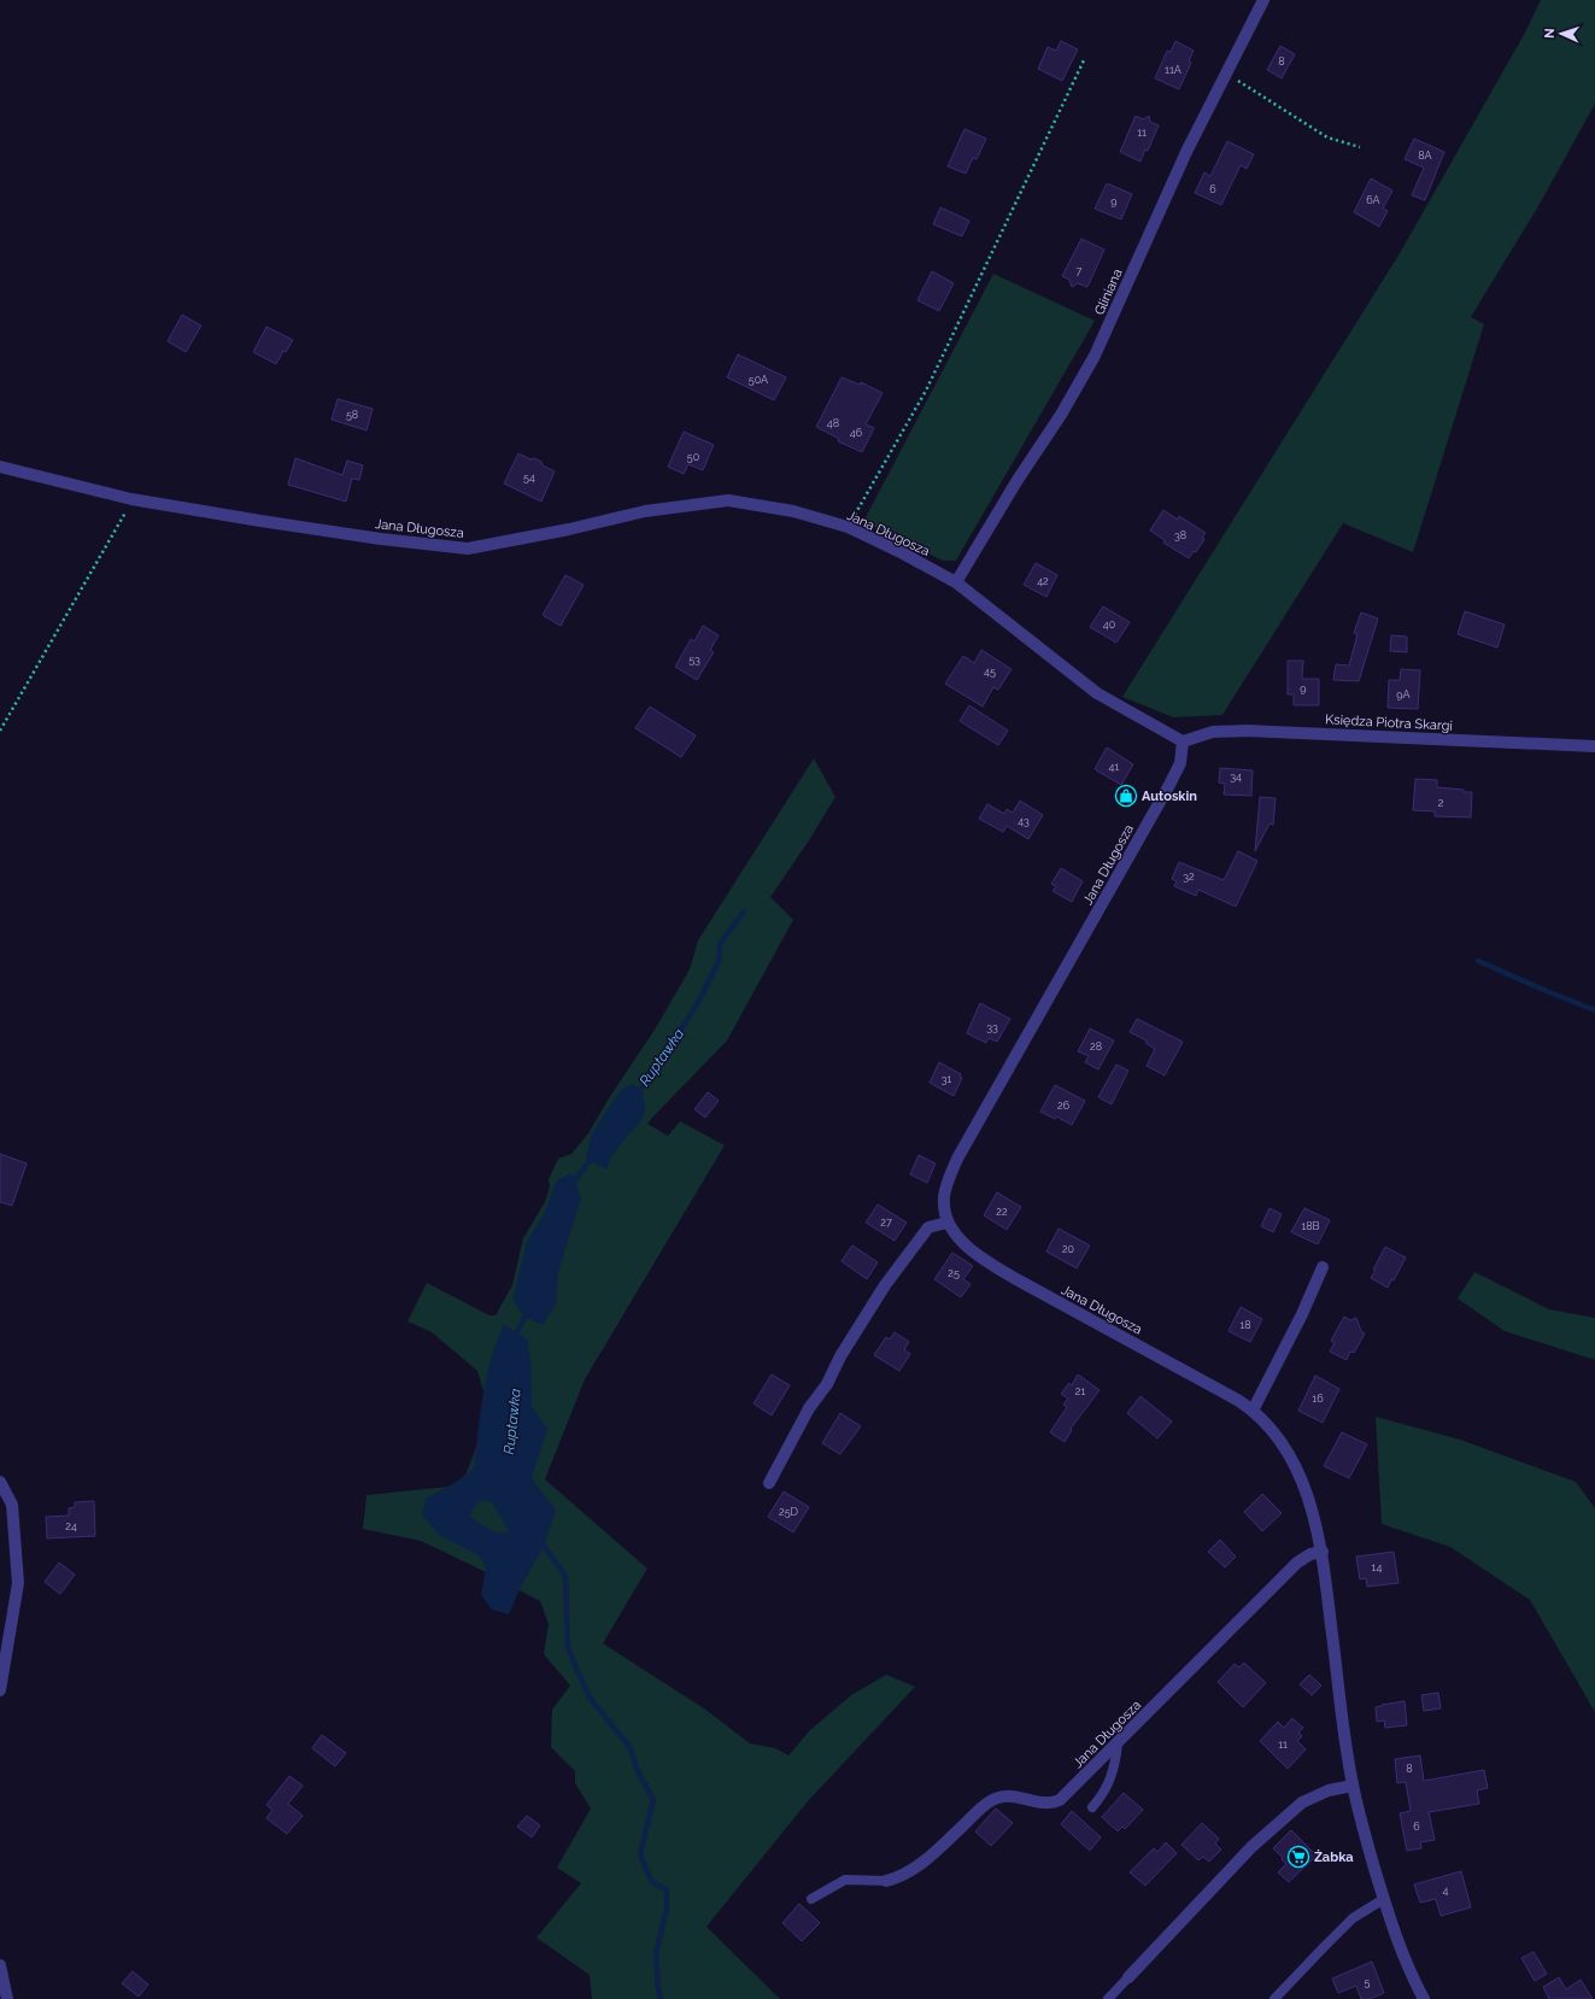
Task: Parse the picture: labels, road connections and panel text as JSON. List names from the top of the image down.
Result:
{
  "streets": {
    "street": ["Gliniana", "Jana Długosza", "Księdza Piotra Skargi"]
  },
  "crossings": [
    ["Gliniana", "Jana Długosza"],
    ["Jana Długosza", "Księdza Piotra Skargi"]
  ],
  "water": ["Ruptawka"],
  "places": {
    "shop": ["Autoskin"],
    "supermarket": ["Żabka"]
  },
  "house_numbers": [
    "8",
    "11A",
    "11",
    "8A",
    "6",
    "6A",
    "9",
    "7",
    "50A",
    "58",
    "48",
    "46",
    "50",
    "54",
    "38",
    "42",
    "40",
    "53",
    "45",
    "9",
    "9A",
    "41",
    "34",
    "2",
    "43",
    "32",
    "33",
    "28",
    "31",
    "26",
    "22",
    "27",
    "18B",
    "20",
    "25",
    "18",
    "21",
    "16",
    "25D",
    "24",
    "14",
    "11",
    "8",
    "6",
    "4",
    "5"
  ],
  "north": "left"
}
